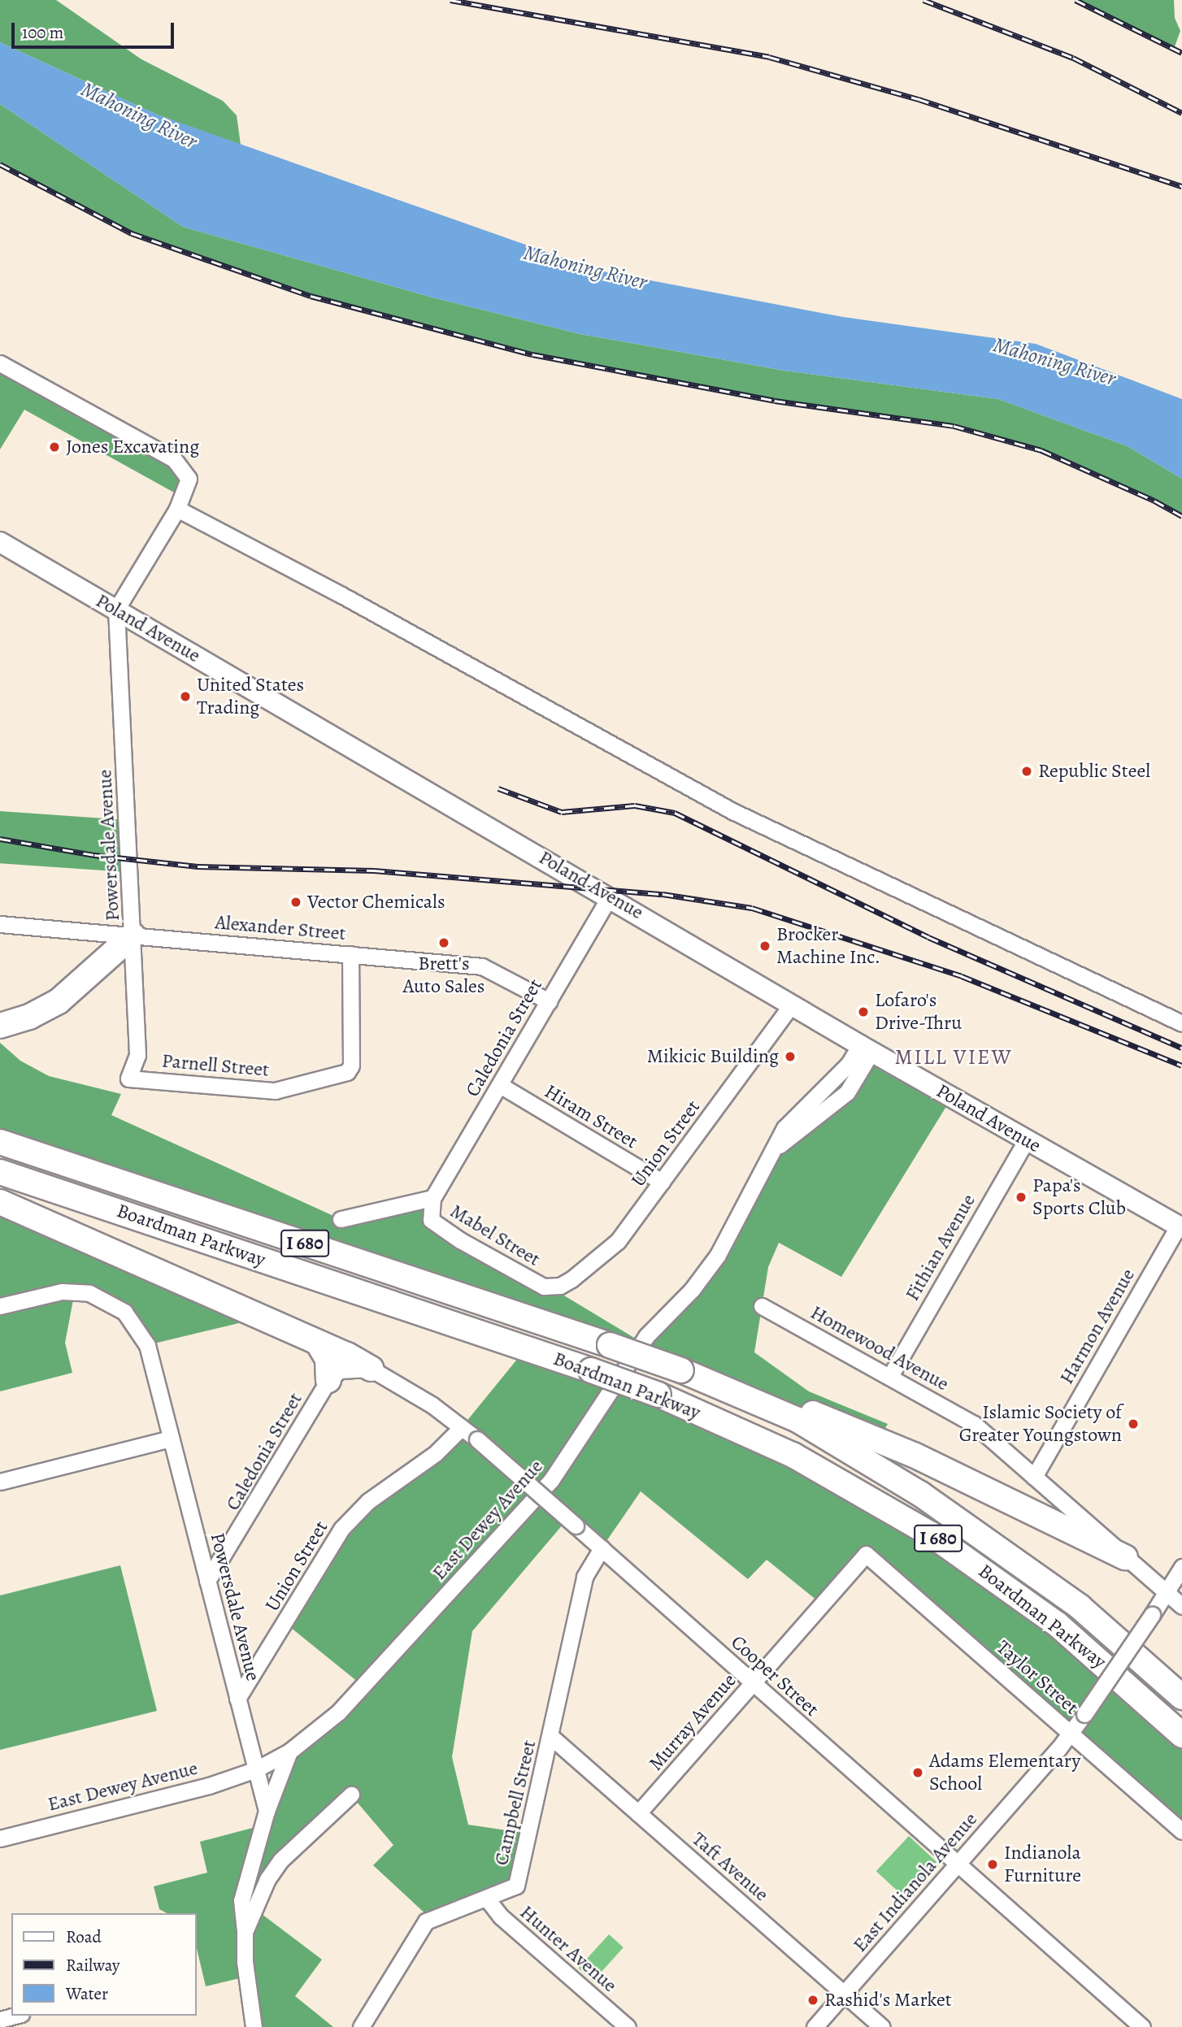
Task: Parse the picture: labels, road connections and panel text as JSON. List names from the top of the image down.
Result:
{
  "streets": {
    "highway": ["Boardman Parkway", "I 680"],
    "main road": ["Poland Avenue"],
    "street": [
      "Powersdale Avenue",
      "Alexander Street",
      "Caledonia Street",
      "Parnell Street",
      "Hiram Street",
      "Union Street",
      "Mabel Street",
      "Fithian Avenue",
      "Harmon Avenue",
      "Homewood Avenue",
      "East Dewey Avenue",
      "Cooper Street",
      "Taylor Street",
      "Murray Avenue",
      "Campbell Street",
      "Taft Avenue",
      "East Indianola Avenue",
      "Hunter Avenue"
    ]
  },
  "crossings": [
    ["Poland Avenue", "Powersdale Avenue"],
    ["Poland Avenue", "Caledonia Street"],
    ["Poland Avenue", "Union Street"],
    ["Poland Avenue", "Fithian Avenue"],
    ["Poland Avenue", "Harmon Avenue"],
    ["Poland Avenue", "East Dewey Avenue"],
    ["Powersdale Avenue", "Alexander Street"],
    ["Powersdale Avenue", "Caledonia Street"],
    ["Powersdale Avenue", "Parnell Street"],
    ["Powersdale Avenue", "Union Street"],
    ["Powersdale Avenue", "East Dewey Avenue"],
    ["Alexander Street", "Caledonia Street"],
    ["Alexander Street", "Parnell Street"],
    ["Caledonia Street", "Hiram Street"],
    ["Caledonia Street", "Mabel Street"],
    ["Caledonia Street", "Cooper Street"],
    ["Hiram Street", "Union Street"],
    ["Union Street", "Mabel Street"],
    ["Union Street", "Cooper Street"],
    ["Fithian Avenue", "Homewood Avenue"],
    ["Harmon Avenue", "Homewood Avenue"],
    ["Homewood Avenue", "East Indianola Avenue"],
    ["Cooper Street", "Murray Avenue"],
    ["Cooper Street", "Campbell Street"],
    ["Cooper Street", "East Indianola Avenue"],
    ["Taylor Street", "Murray Avenue"],
    ["Taylor Street", "East Indianola Avenue"],
    ["Murray Avenue", "Taft Avenue"],
    ["Campbell Street", "Taft Avenue"],
    ["Campbell Street", "Hunter Avenue"],
    ["Taft Avenue", "East Indianola Avenue"]
  ],
  "districts": ["MILL VIEW"],
  "water": ["Mahoning River"],
  "places": [
    "Jones Excavating",
    "United States Trading",
    "Republic Steel",
    "Vector Chemicals",
    "Brett's Auto Sales",
    "Brocker Machine Inc.",
    "Lofaro's Drive-Thru",
    "Mikicic Building",
    "Papa's Sports Club",
    "Islamic Society of Greater Youngstown",
    "Adams Elementary School",
    "Indianola Furniture",
    "Rashid's Market"
  ],
  "legend": ["Road", "Railway", "Water"],
  "scale_bar": "100 m"
}
